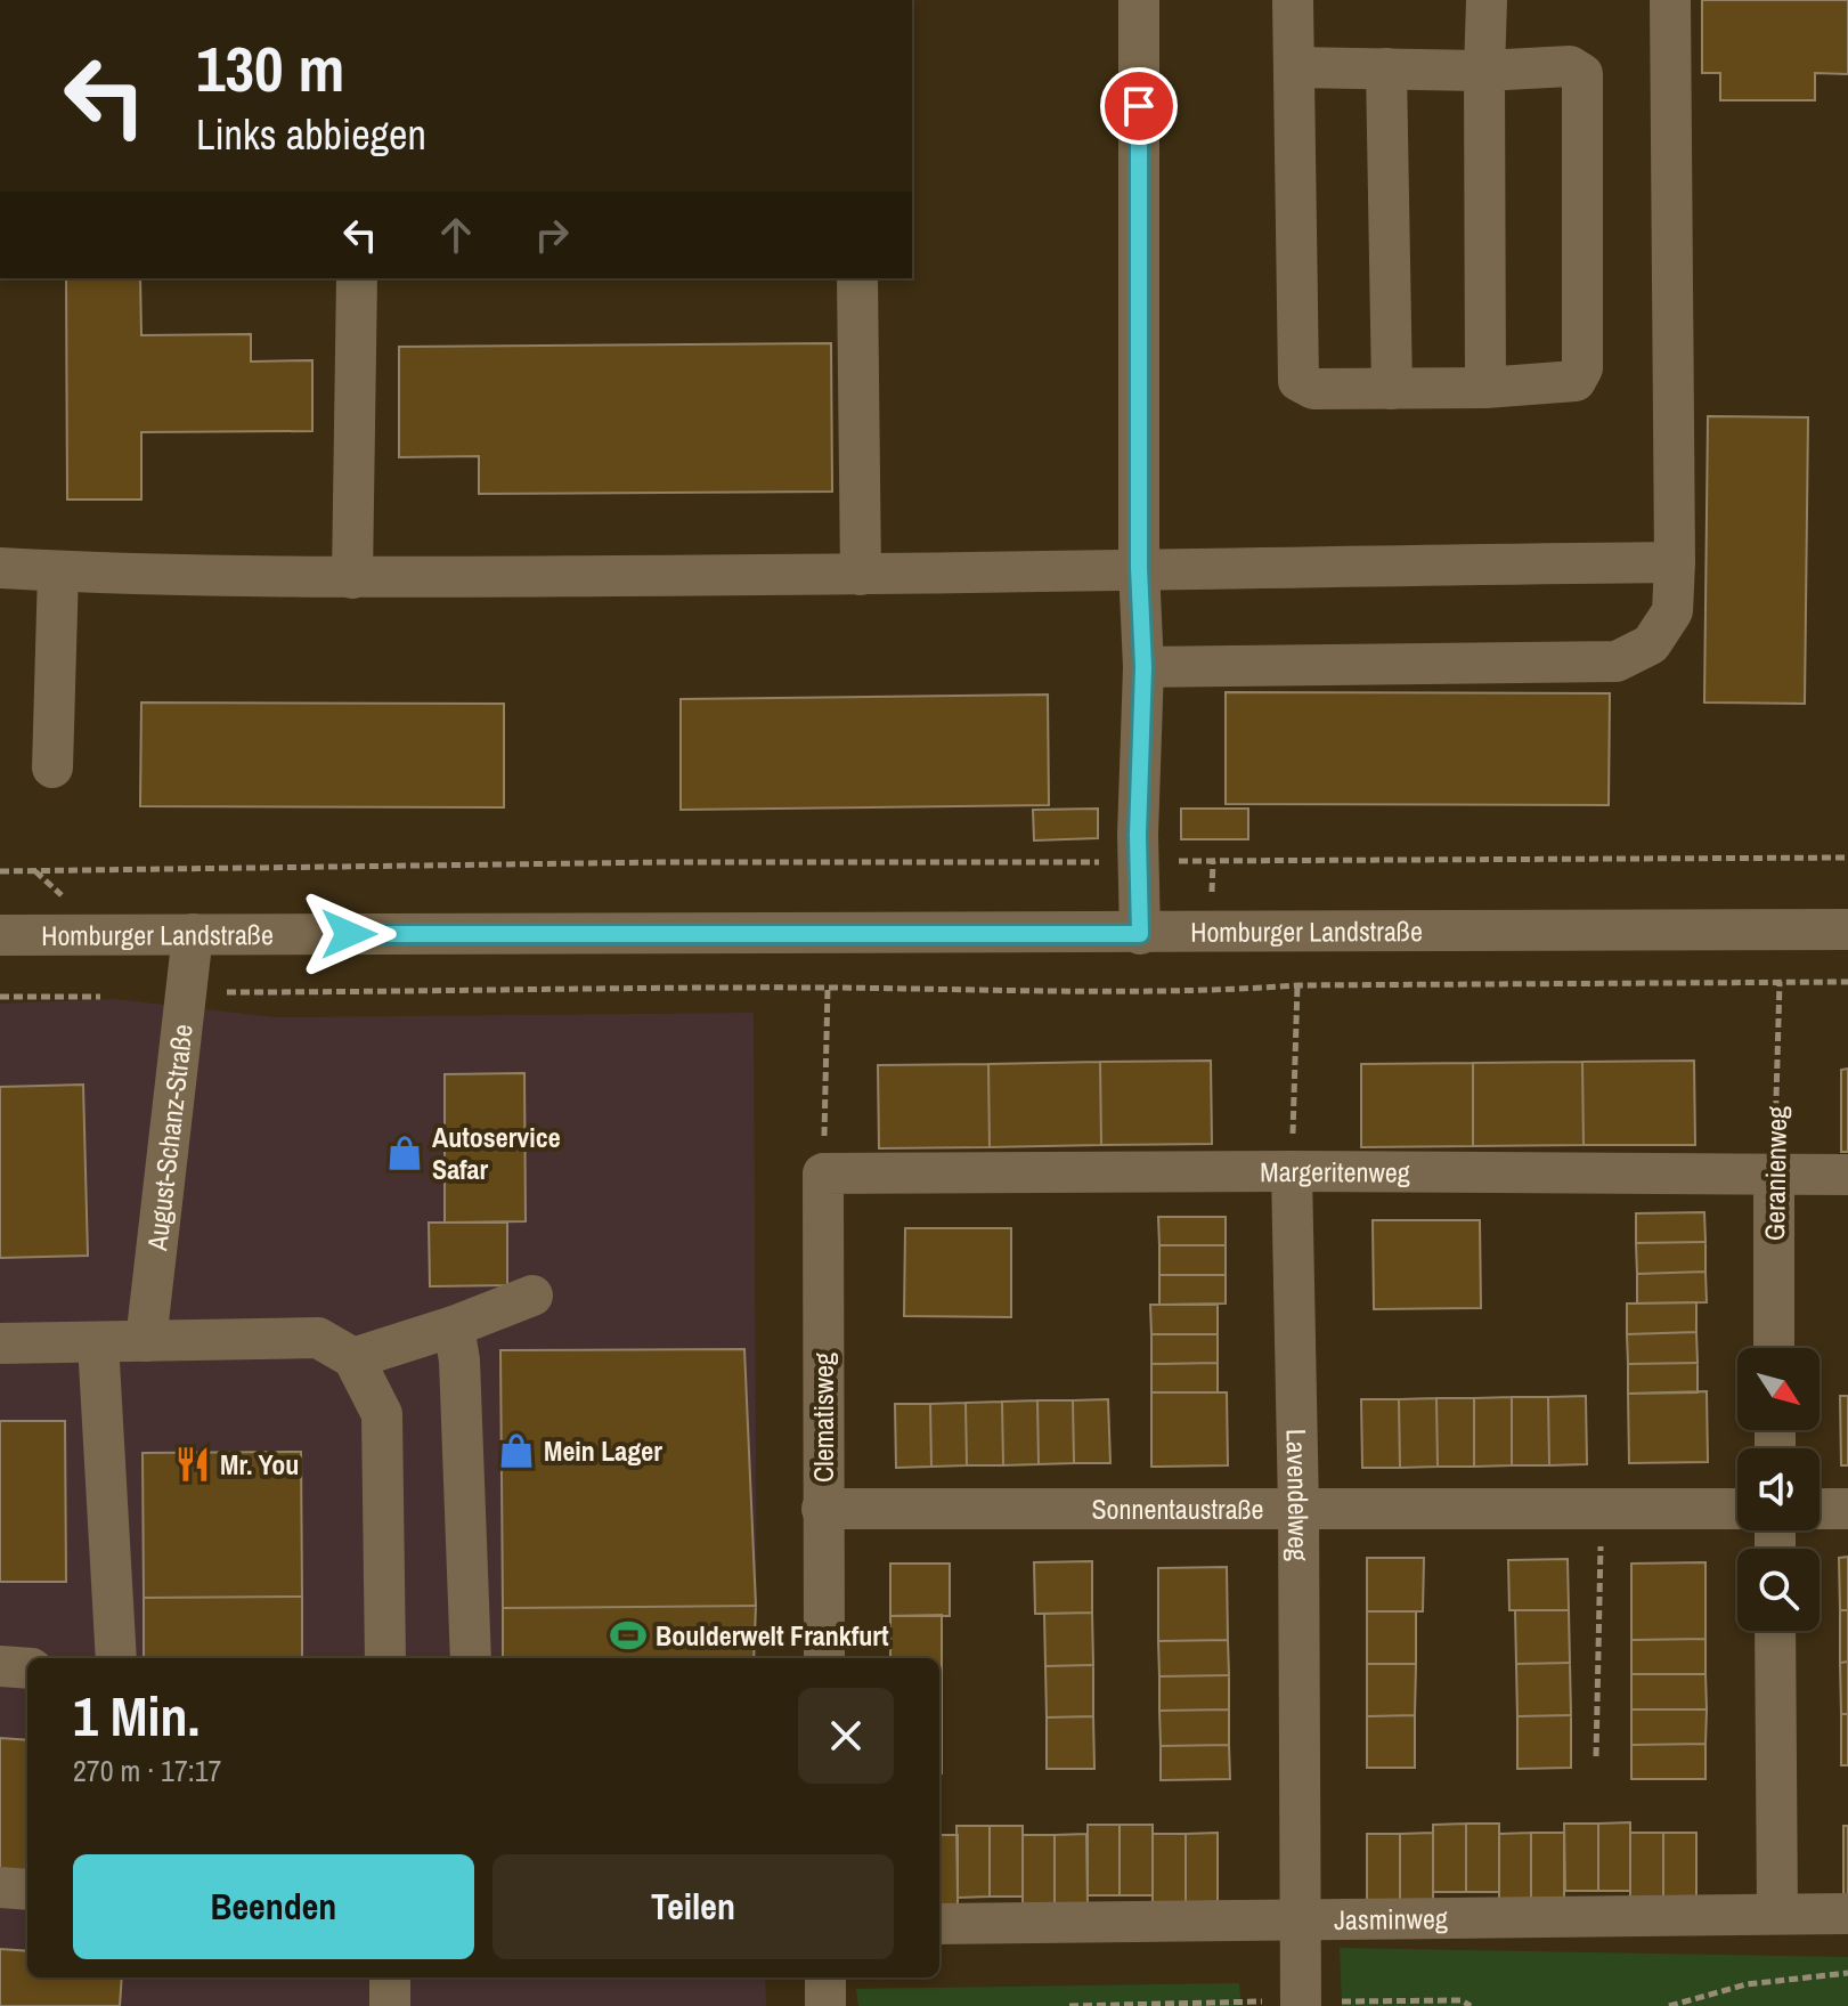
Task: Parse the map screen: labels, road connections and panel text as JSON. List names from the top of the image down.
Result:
{
  "streets": {
    "street": [
      "Homburger Landstraße",
      "August-Schanz-Straße",
      "Margeritenweg",
      "Geranienweg",
      "Clematisweg",
      "Lavendelweg",
      "Sonnentaustraße",
      "Jasminweg"
    ]
  },
  "crossings": [
    ["Homburger Landstraße", "August-Schanz-Straße"],
    ["Margeritenweg", "Geranienweg"],
    ["Margeritenweg", "Clematisweg"],
    ["Margeritenweg", "Lavendelweg"],
    ["Clematisweg", "Sonnentaustraße"],
    ["Lavendelweg", "Sonnentaustraße"],
    ["Lavendelweg", "Jasminweg"]
  ],
  "places": {
    "shop": ["Autoservice Safar", "Mein Lager"],
    "restaurant": ["Mr. You"],
    "sports": ["Boulderwelt Frankfurt"]
  },
  "north": "bottom right",
  "page": {
    "turn": ["130 m", "Links abbiegen"],
    "heading": ["1 Min.", "270 m · 17:17"],
    "buttons": ["Beenden", "Teilen"]
  }
}
